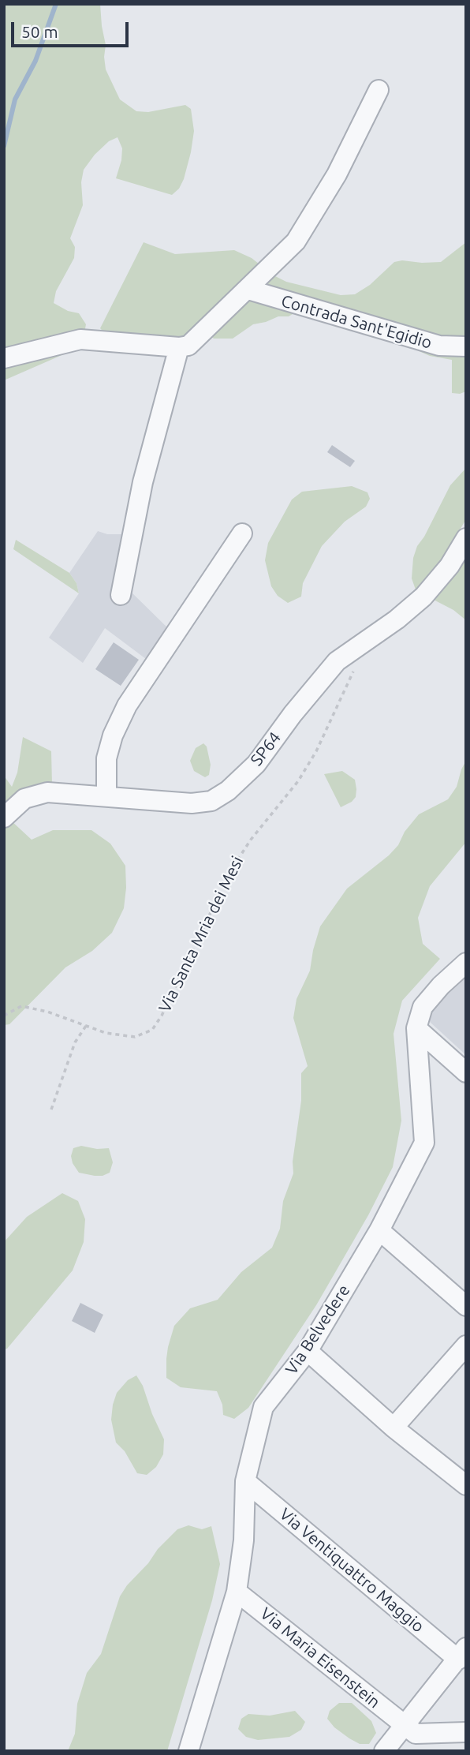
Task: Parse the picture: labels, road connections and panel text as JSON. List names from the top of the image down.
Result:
{
  "streets": {
    "street": [
      "Contrada Sant'Egidio",
      "SP64",
      "Via Belvedere",
      "Via Ventiquattro Maggio",
      "Via Maria Eisenstein"
    ],
    "path": ["Via Santa Mria dei Mesi"]
  },
  "crossings": [
    ["SP64", "Via Santa Mria dei Mesi"],
    ["Via Belvedere", "Via Ventiquattro Maggio"],
    ["Via Belvedere", "Via Maria Eisenstein"]
  ],
  "scale_bar": "50 m"
}
